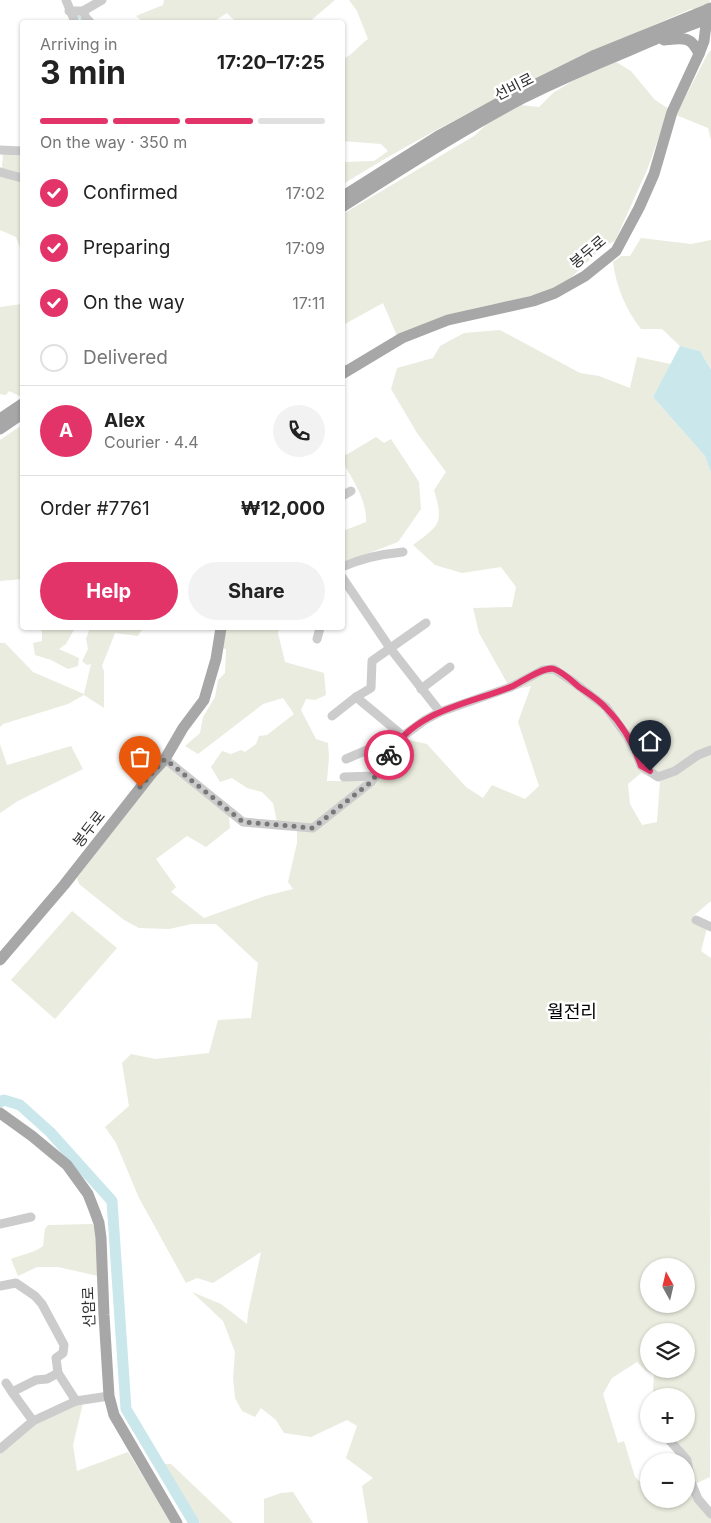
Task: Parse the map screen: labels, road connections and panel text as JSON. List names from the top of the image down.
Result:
{
  "streets": {
    "main road": ["선비로", "봉두로", "선암로"]
  },
  "crossings": [
    ["선비로", "봉두로"]
  ],
  "districts": ["월전리"],
  "north": "top",
  "page": {
    "heading": ["3 min", "Arriving in", "17:20–17:25"],
    "panel": [
      "Alex",
      "Courier · 4.4",
      "Order #7761",
      "₩12,000"
    ],
    "bar": "On the way · 350 m",
    "list": [
      ["Confirmed", "17:02"],
      ["Preparing", "17:09"],
      ["On the way", "17:11"],
      "Delivered"
    ],
    "round": "A",
    "buttons": ["Help", "Share"],
    "map_buttons": ["+", "−"]
  }
}
